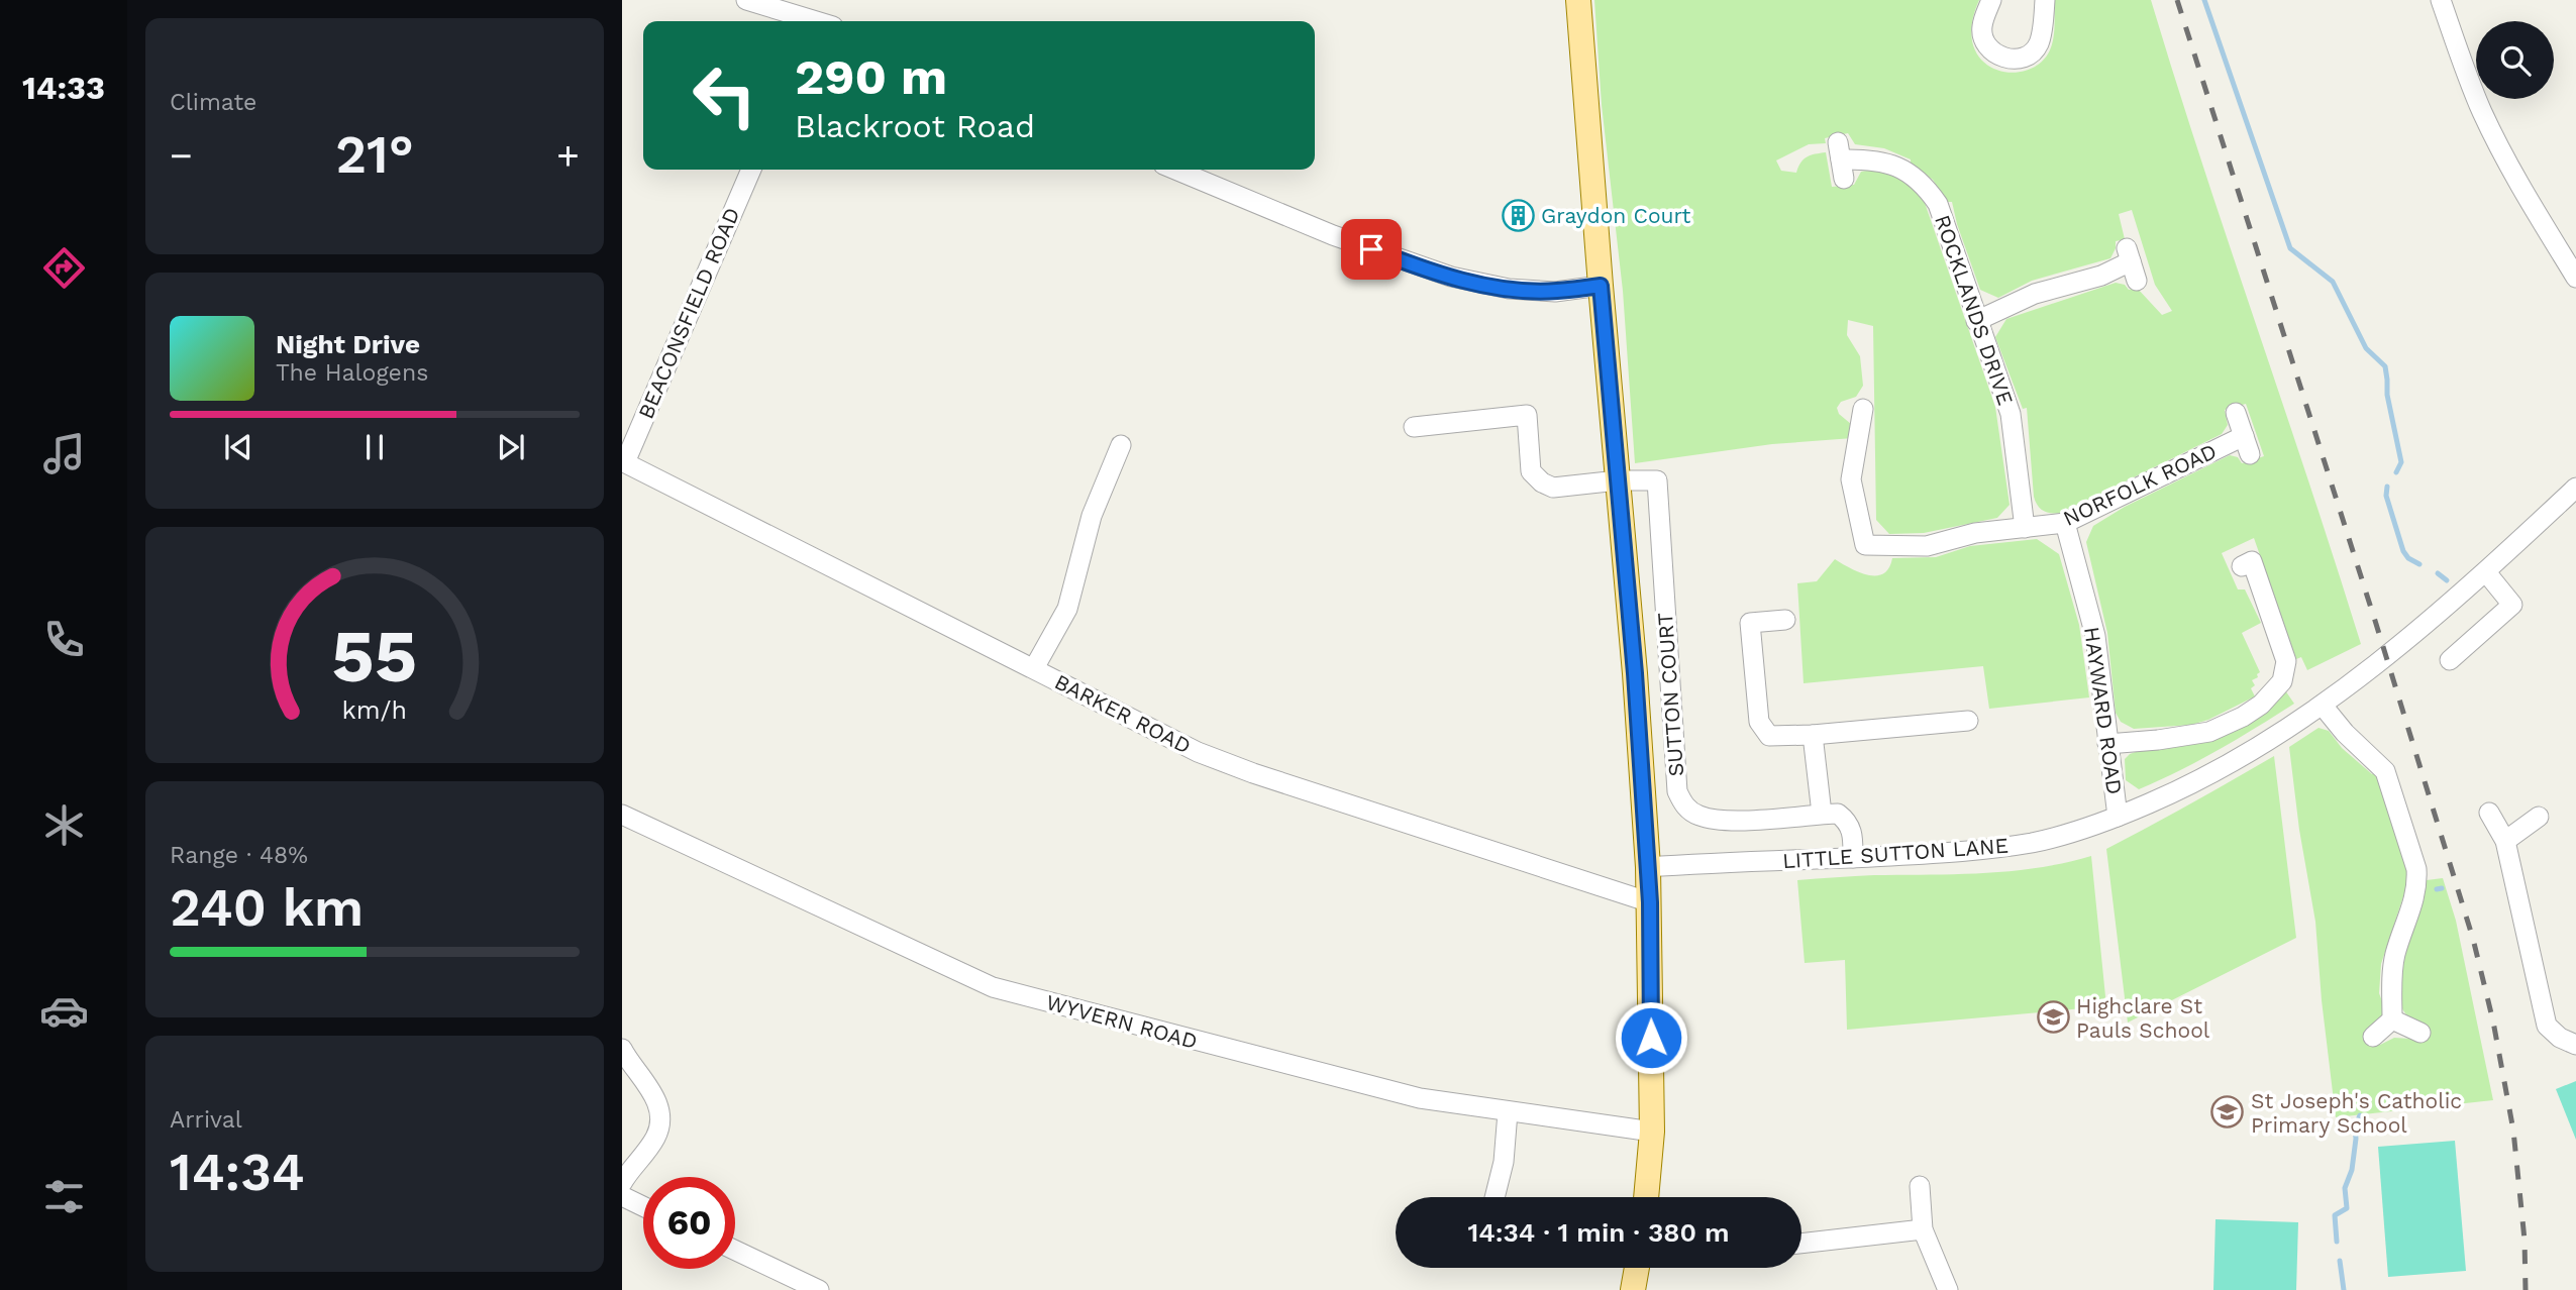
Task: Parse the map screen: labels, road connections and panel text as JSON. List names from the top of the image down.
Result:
{
  "streets": {
    "street": [
      "ROCKLANDS DRIVE",
      "BEACONSFIELD ROAD",
      "NORFOLK ROAD",
      "SUTTON COURT",
      "HAYWARD ROAD",
      "BARKER ROAD",
      "LITTLE SUTTON LANE",
      "WYVERN ROAD"
    ]
  },
  "crossings": [
    ["ROCKLANDS DRIVE", "NORFOLK ROAD"],
    ["BEACONSFIELD ROAD", "BARKER ROAD"],
    ["NORFOLK ROAD", "HAYWARD ROAD"],
    ["SUTTON COURT", "LITTLE SUTTON LANE"],
    ["HAYWARD ROAD", "LITTLE SUTTON LANE"]
  ],
  "places": {
    "building": ["Graydon Court"],
    "school or university": ["Highclare St Pauls School", "St Joseph's Catholic Primary School"]
  },
  "page": {
    "tabs": "14:33",
    "tile": [
      "Climate",
      ["Range · 48%", "240 km"],
      ["Arrival", "14:34"]
    ],
    "turn": ["290 m", "Blackroot Road"],
    "heat": ["−", "21°", "+"],
    "song": ["Night Drive", "The Halogens"],
    "limit": "60",
    "trip": "14:34 · 1 min · 380 m",
    "gauge": ["55", "km/h"]
  }
}
